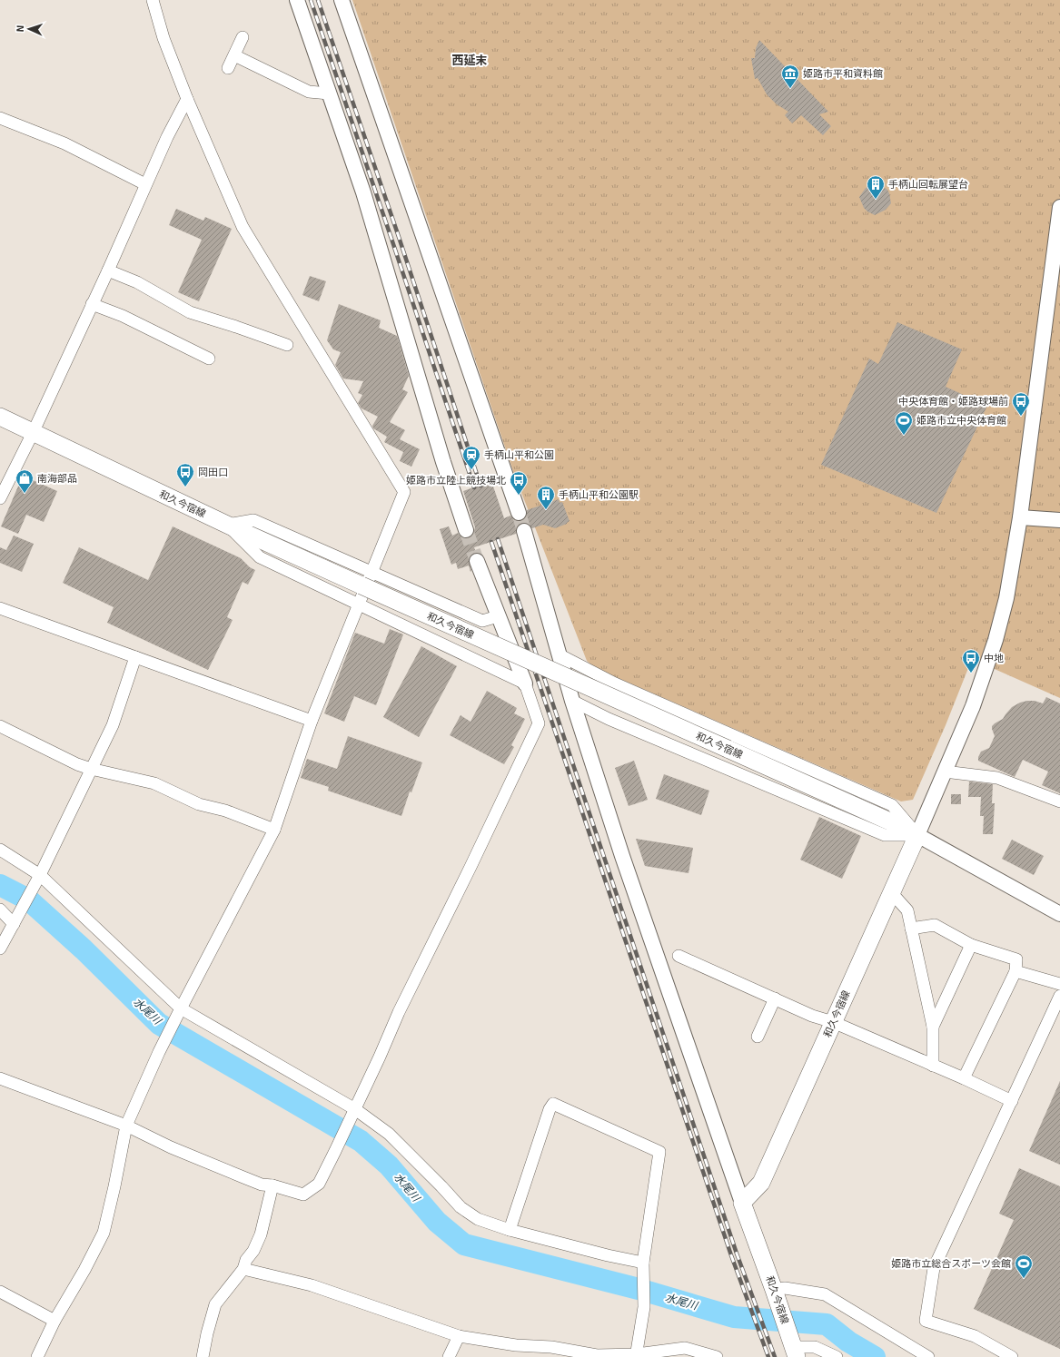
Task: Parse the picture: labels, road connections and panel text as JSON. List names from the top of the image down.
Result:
{
  "streets": {
    "main road": ["和久今宿線"]
  },
  "districts": ["西延末"],
  "water": ["水尾川"],
  "places": {
    "museum": ["姫路市平和資料館"],
    "building": ["手柄山回転展望台", "手柄山平和公園駅"],
    "bus stop": [
      "中央体育館・姫路球場前",
      "岡田口",
      "姫路市立陸上競技場北",
      "中地"
    ],
    "sports": ["姫路市立中央体育館", "姫路市立総合スポーツ会館"],
    "station": ["手柄山平和公園"],
    "shop": ["南海部品"]
  },
  "north": "left"
}
